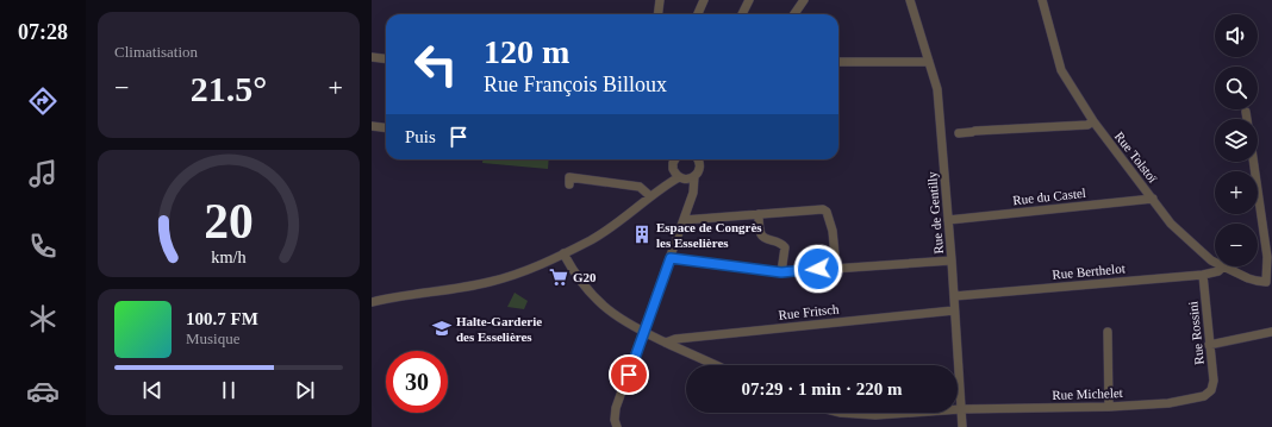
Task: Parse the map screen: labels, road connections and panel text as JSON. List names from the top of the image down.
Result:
{
  "streets": {
    "street": [
      "Rue Tolstoï",
      "Rue du Castel",
      "Rue de Gentilly",
      "Rue Berthelot",
      "Rue Fritsch",
      "Rue Rossini",
      "Rue Michelet"
    ]
  },
  "crossings": [
    ["Rue Tolstoï", "Rue du Castel"],
    ["Rue Tolstoï", "Rue Berthelot"],
    ["Rue du Castel", "Rue de Gentilly"],
    ["Rue de Gentilly", "Rue Berthelot"],
    ["Rue de Gentilly", "Rue Fritsch"],
    ["Rue de Gentilly", "Rue Michelet"],
    ["Rue Berthelot", "Rue Rossini"],
    ["Rue Rossini", "Rue Michelet"]
  ],
  "places": {
    "building": ["Espace de Congrès les Esselières"],
    "supermarket": ["G20"],
    "school or university": ["Halte-Garderie des Esselières"]
  },
  "page": {
    "tabs": "07:28",
    "tile": "Climatisation",
    "map_buttons": ["+", "−"],
    "turn": ["120 m", "Rue François Billoux"],
    "heat": ["−", "21.5°", "+"],
    "then": "Puis",
    "song": ["100.7 FM", "Musique"],
    "limit": "30",
    "trip": "07:29 · 1 min · 220 m",
    "gauge": ["20", "km/h"]
  }
}
